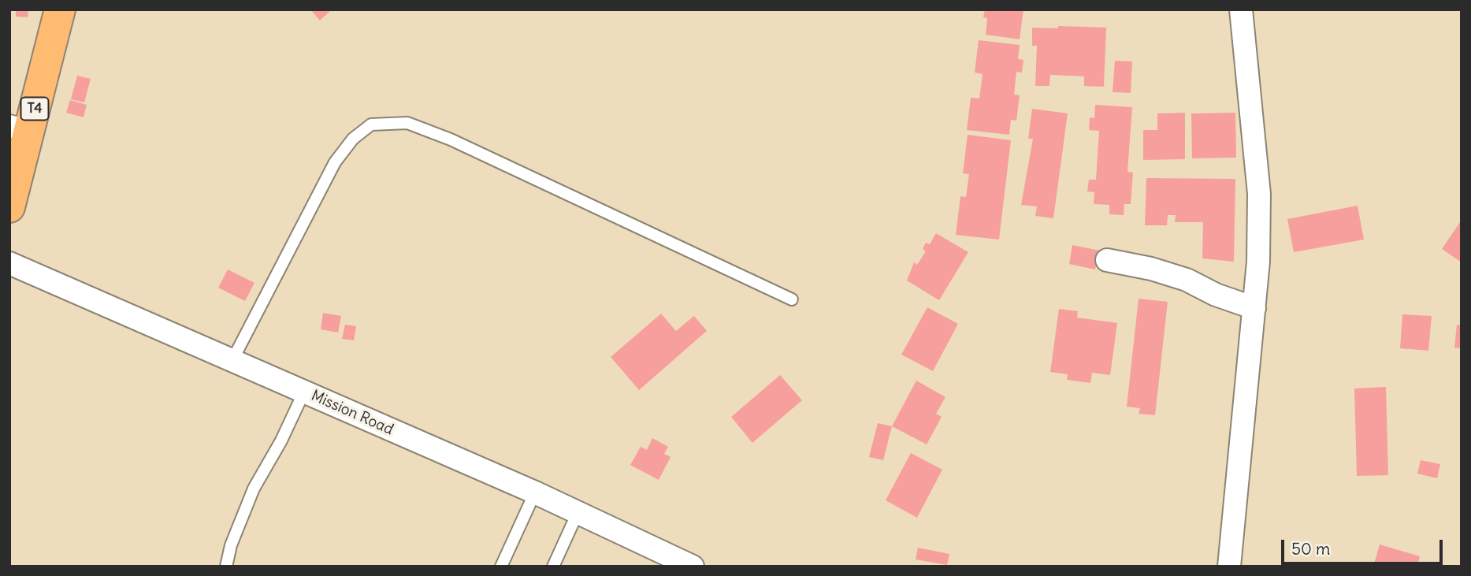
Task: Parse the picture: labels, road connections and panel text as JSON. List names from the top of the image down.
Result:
{
  "streets": {
    "highway": ["T4"],
    "street": ["Mission Road"]
  },
  "scale_bar": "50 m"
}
